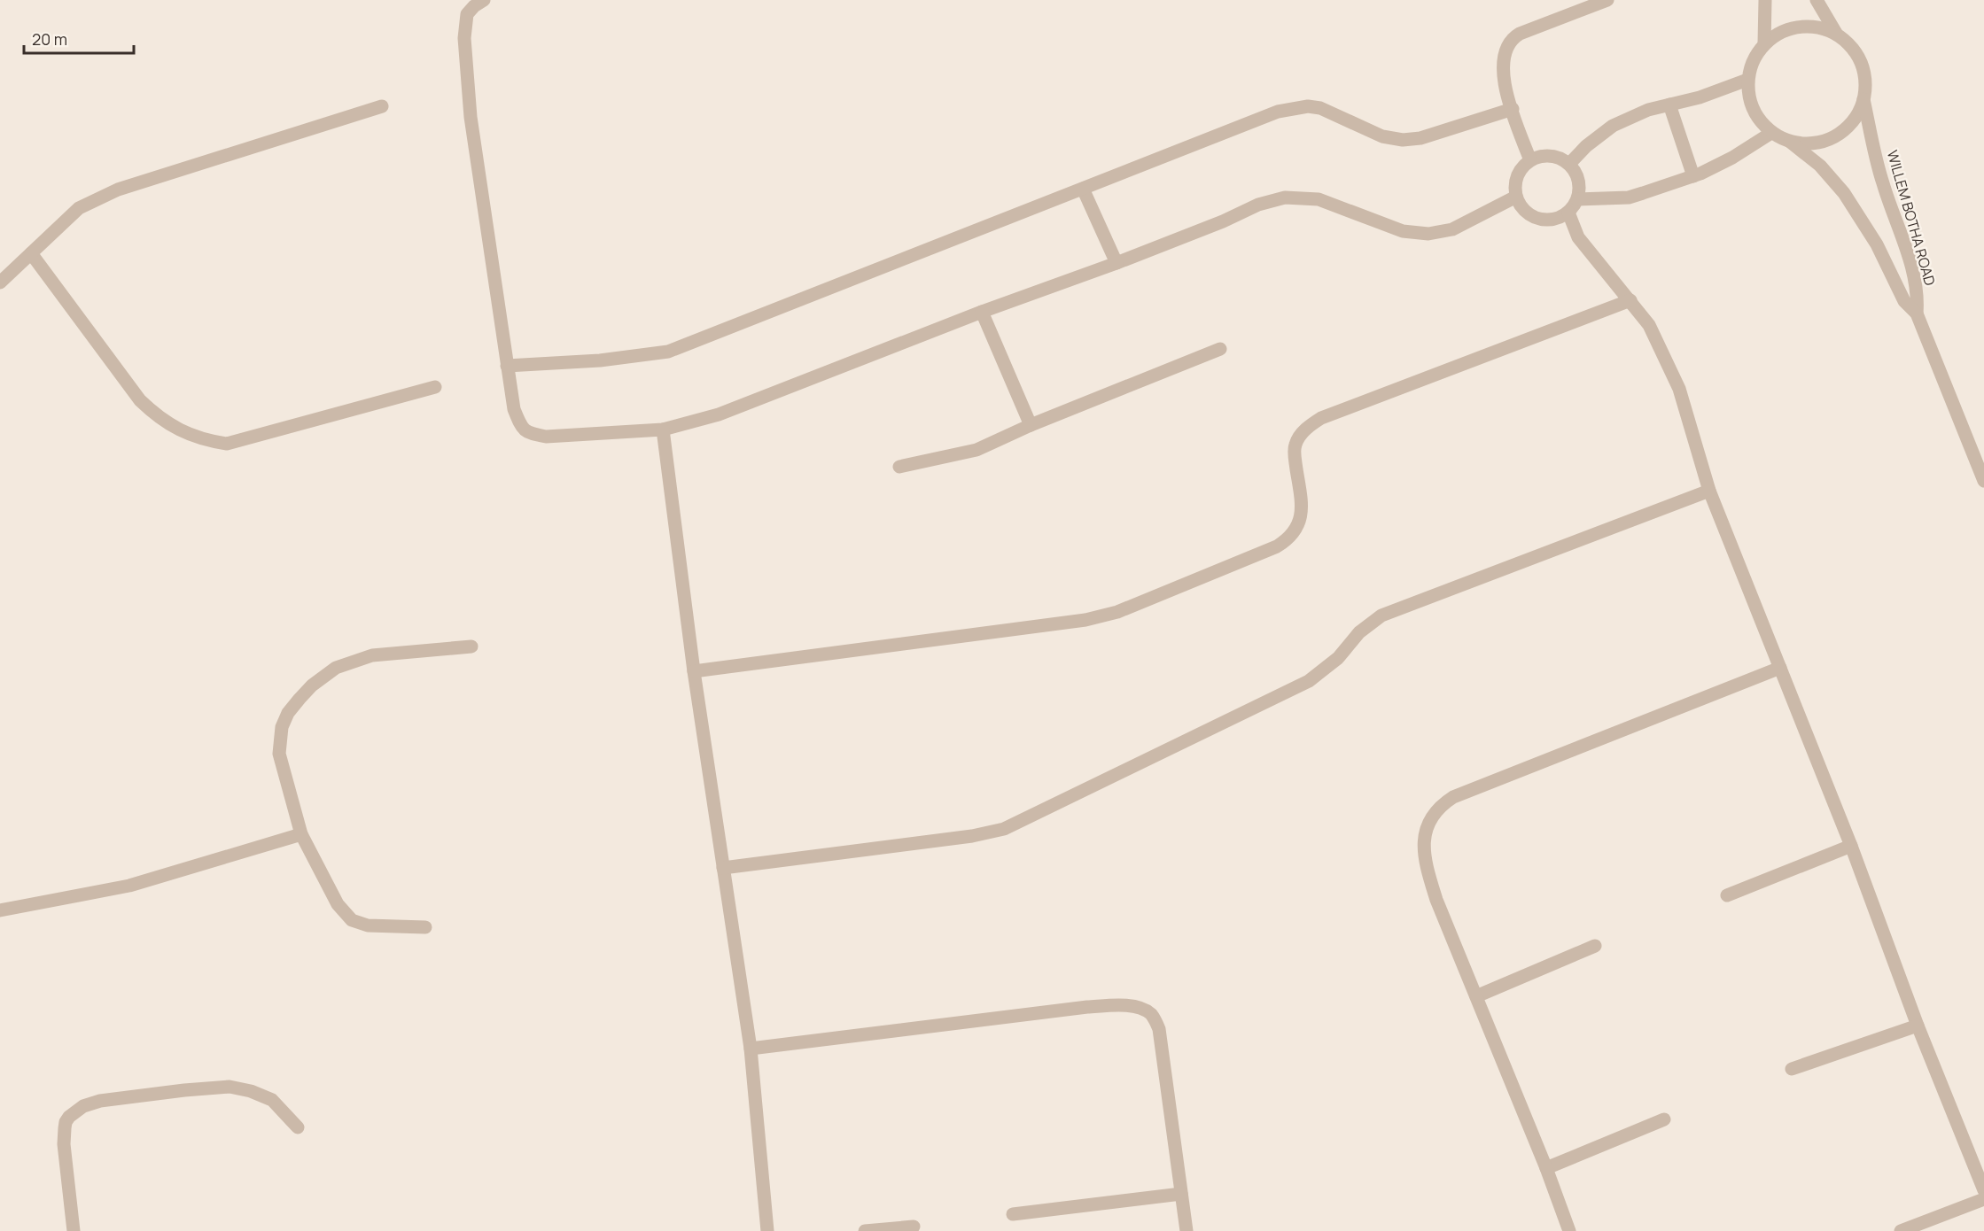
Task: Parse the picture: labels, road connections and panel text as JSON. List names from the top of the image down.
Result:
{
  "streets": {
    "street": ["WILLEM BOTHA ROAD"]
  },
  "scale_bar": "20 m"
}
